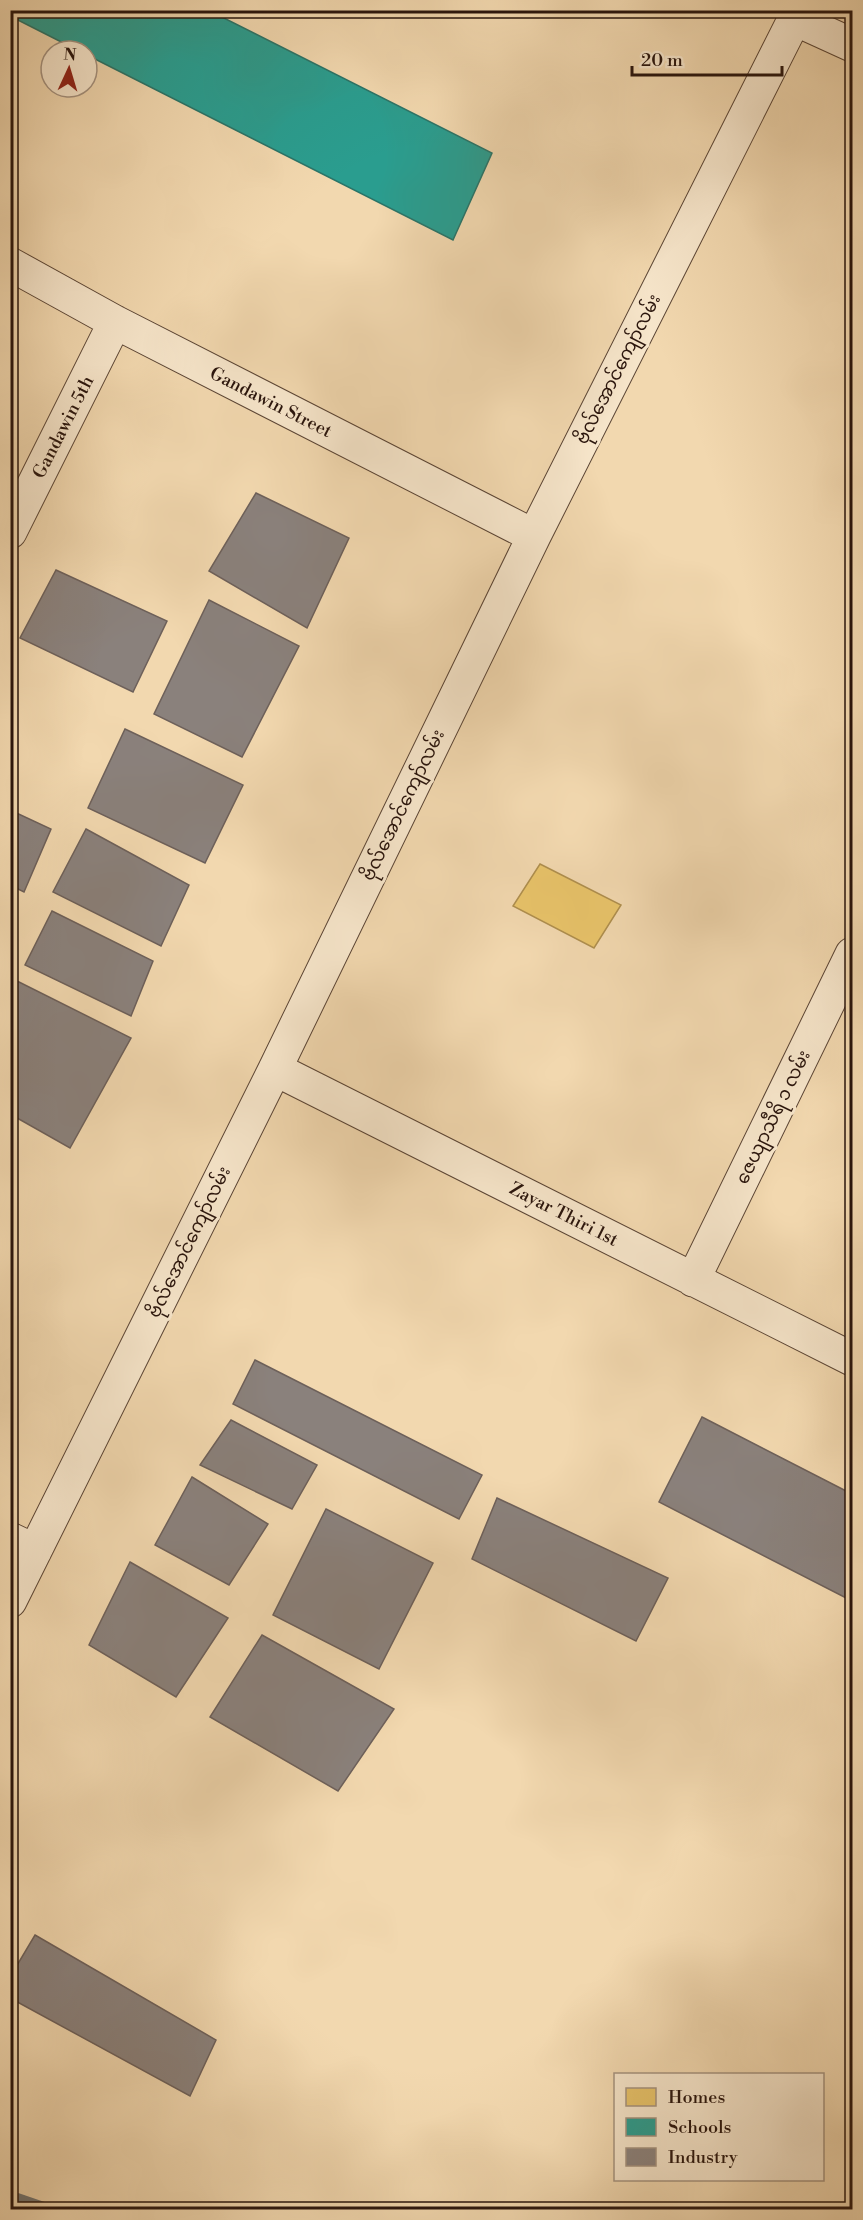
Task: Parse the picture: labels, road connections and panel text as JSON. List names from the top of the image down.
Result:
{
  "streets": {
    "street": [
      "ဗိုလ်အောင်ကျော်လမ်း",
      "Gandawin Street",
      "Gandawin 5th",
      "ဇေယျာသီရိ ၁ လမ်း",
      "Zayar Thiri 1st"
    ]
  },
  "crossings": [
    ["ဗိုလ်အောင်ကျော်လမ်း", "Gandawin Street"],
    ["ဗိုလ်အောင်ကျော်လမ်း", "Zayar Thiri 1st"],
    ["Gandawin Street", "Gandawin 5th"],
    ["ဇေယျာသီရိ ၁ လမ်း", "Zayar Thiri 1st"]
  ],
  "legend": ["Homes", "Schools", "Industry"],
  "scale_bar": "20 m",
  "north": "top"
}
